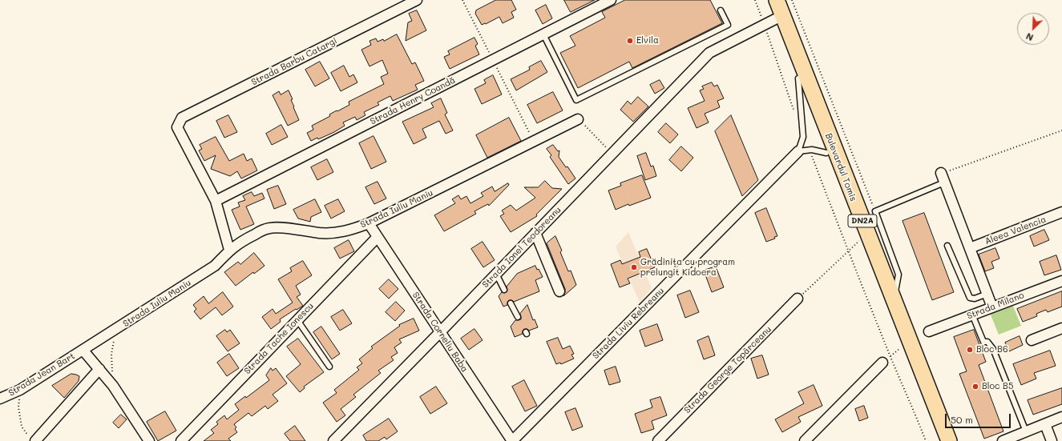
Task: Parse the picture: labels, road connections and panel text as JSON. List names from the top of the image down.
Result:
{
  "streets": {
    "main road": ["Bulevardul Tomis", "DN2A"],
    "street": [
      "Strada Barbu Catargi",
      "Strada Henry Coandă",
      "Strada Iuliu Maniu",
      "Aleea Valencia",
      "Strada Ionel Teodoreanu",
      "Strada Milano",
      "Strada Liviu Rebreanu",
      "Strada Corneliu Baba",
      "Strada Tache Ionescu",
      "Strada George Topârceanu",
      "Strada Jean Bart"
    ]
  },
  "crossings": [
    ["Strada Barbu Catargi", "Strada Henry Coandă"],
    ["Bulevardul Tomis", "Strada Ionel Teodoreanu"],
    ["Bulevardul Tomis", "Strada Liviu Rebreanu"],
    ["Strada Iuliu Maniu", "Strada Corneliu Baba"],
    ["Strada Iuliu Maniu", "Strada Jean Bart"],
    ["Strada Ionel Teodoreanu", "Strada Corneliu Baba"],
    ["Strada Liviu Rebreanu", "Strada Corneliu Baba"],
    ["Strada Corneliu Baba", "Strada Tache Ionescu"]
  ],
  "places": [
    "Elvila",
    "Grădinița cu program prelungit Kidoera",
    "Bloc B6",
    "Bloc B5"
  ],
  "scale_bar": "50 m",
  "north": "bottom left"
}
